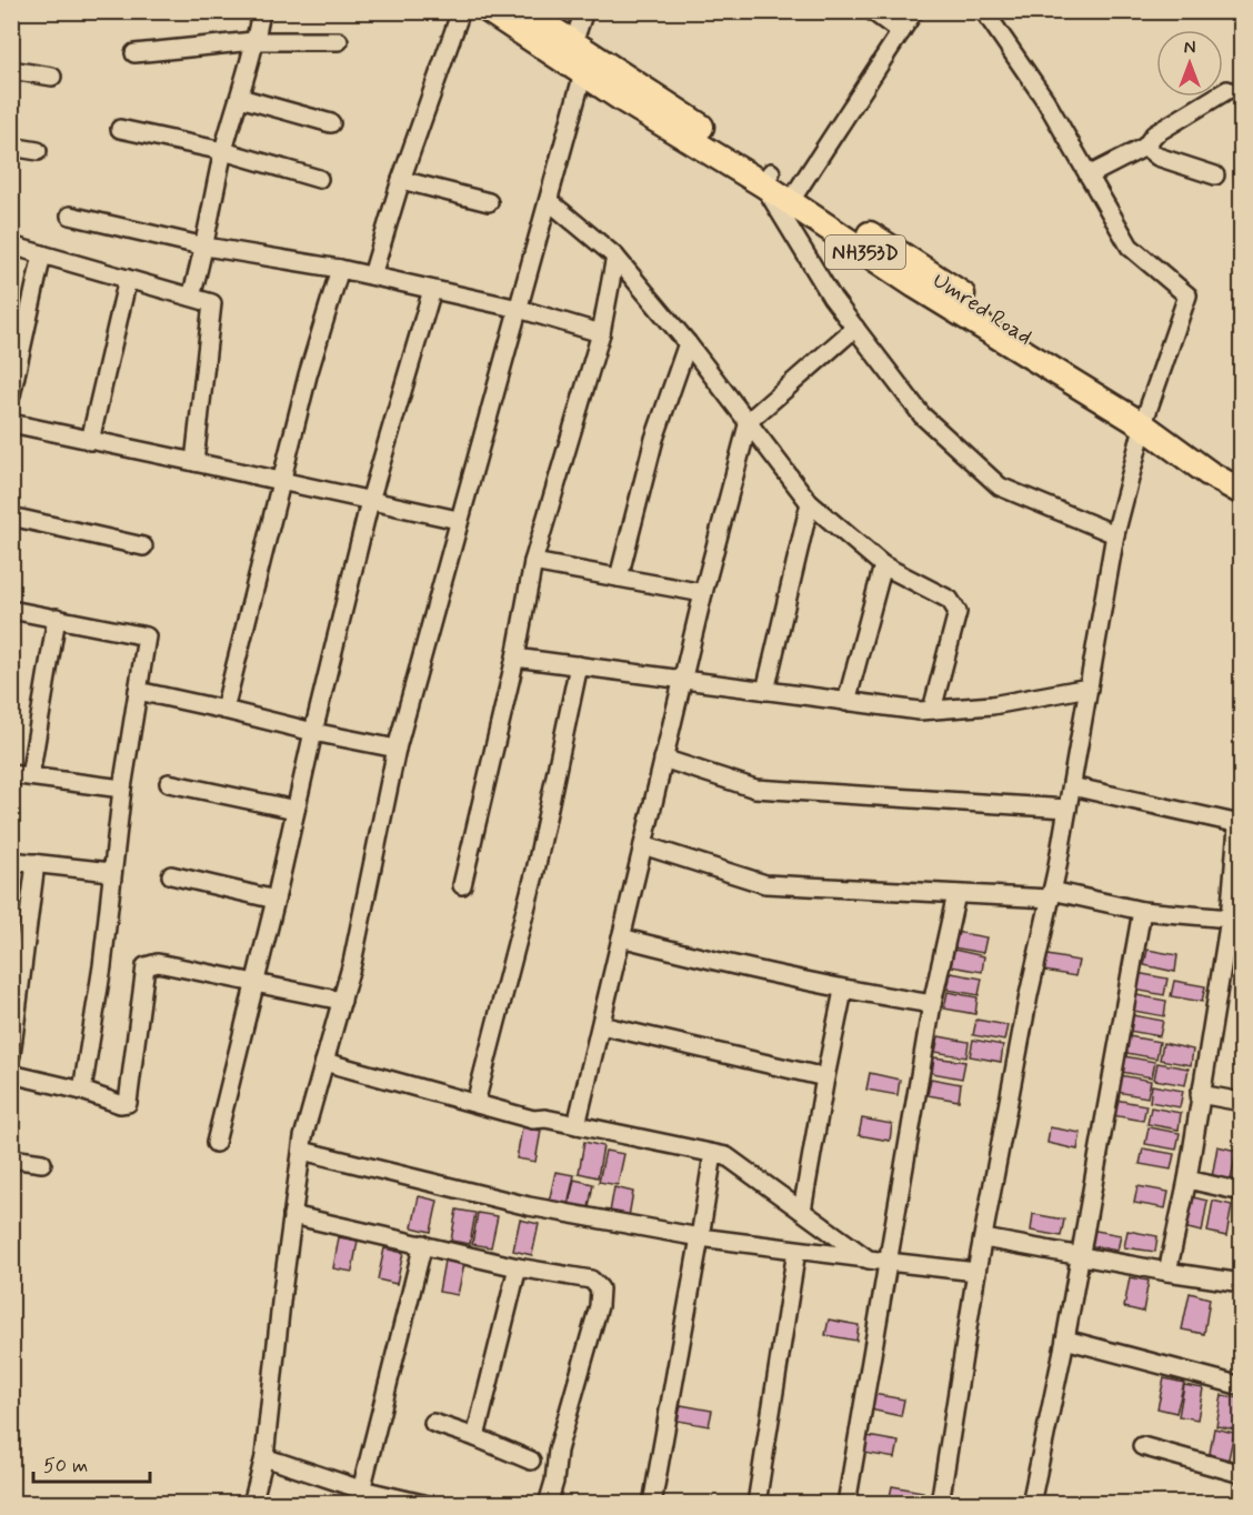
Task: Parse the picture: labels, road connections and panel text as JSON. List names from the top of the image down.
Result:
{
  "streets": {
    "highway": ["NH353D"]
  },
  "scale_bar": "50 m",
  "north": "top"
}
